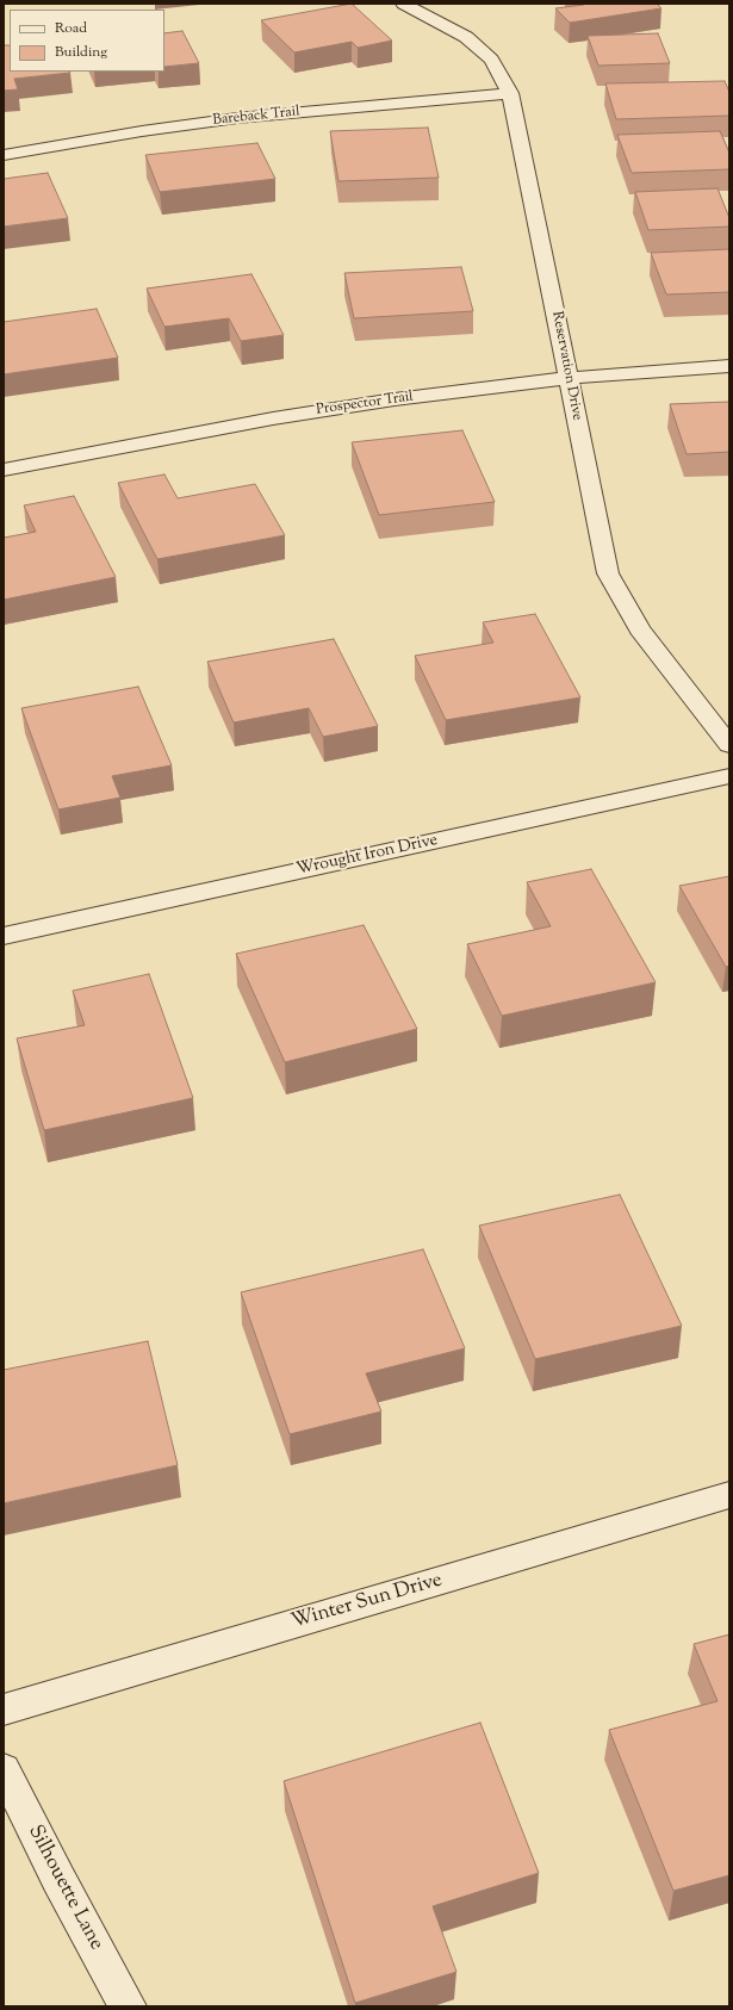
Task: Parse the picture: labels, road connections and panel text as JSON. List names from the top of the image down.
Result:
{
  "streets": {
    "street": [
      "Bareback Trail",
      "Reservation Drive",
      "Prospector Trail",
      "Wrought Iron Drive",
      "Winter Sun Drive",
      "Silhouette Lane"
    ]
  },
  "crossings": [
    ["Bareback Trail", "Reservation Drive"],
    ["Reservation Drive", "Prospector Trail"]
  ],
  "legend": ["Road", "Building"]
}
